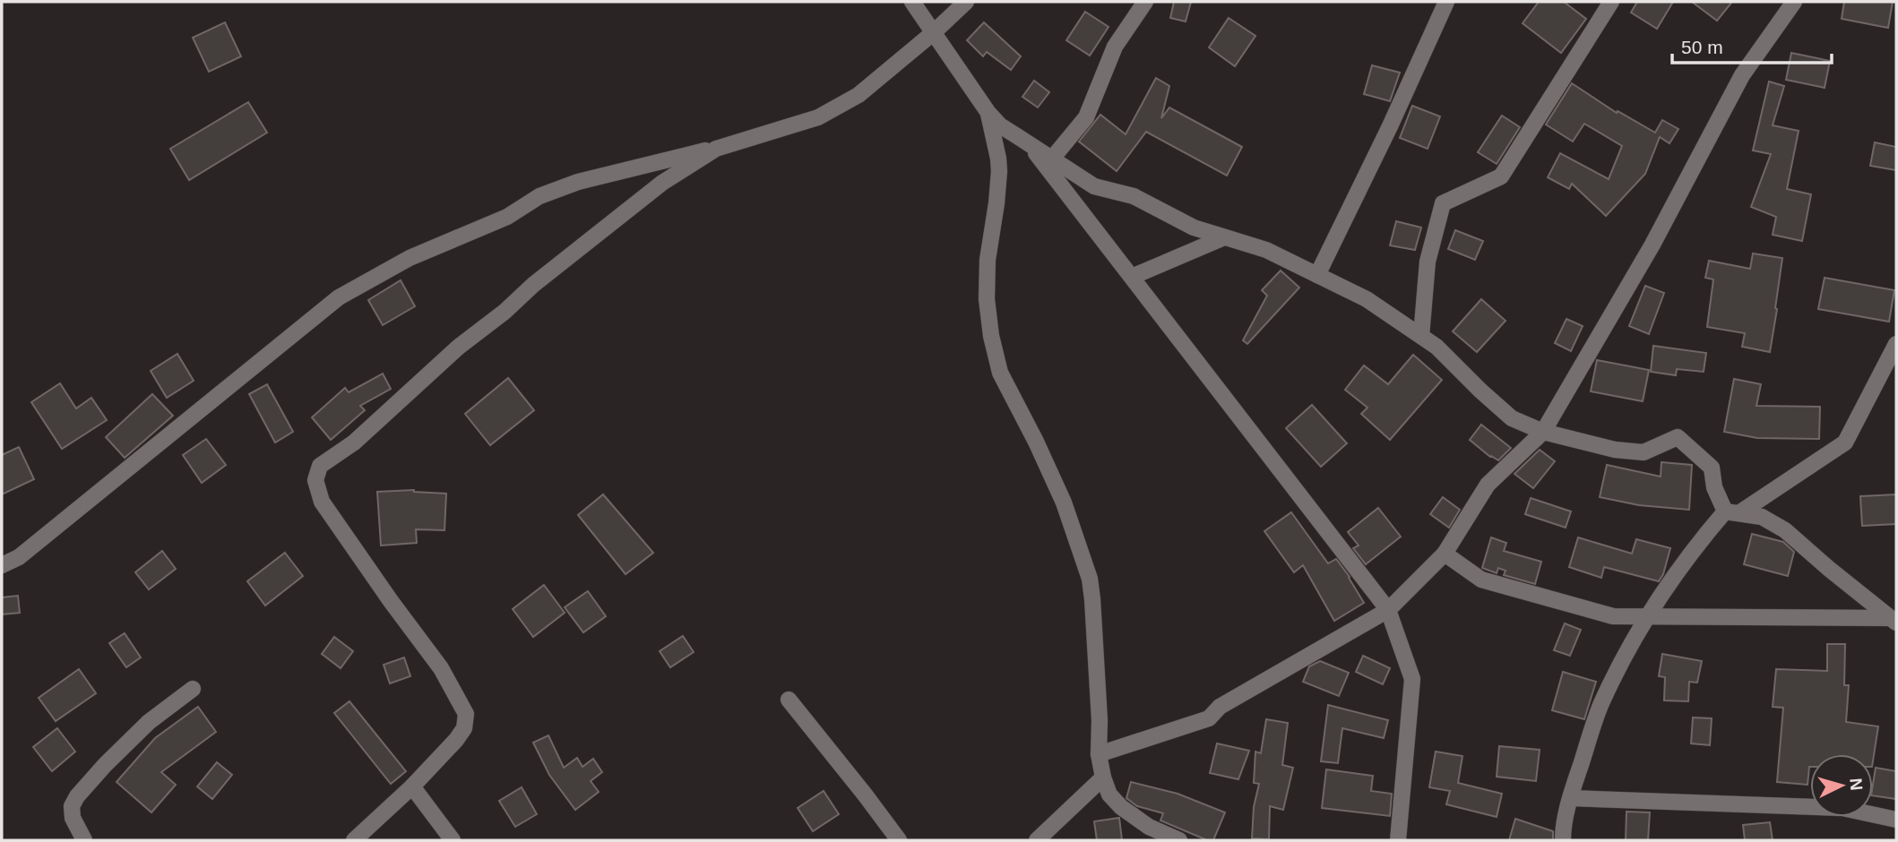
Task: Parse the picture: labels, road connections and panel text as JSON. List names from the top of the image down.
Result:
{
  "scale_bar": "50 m",
  "north": "right"
}
